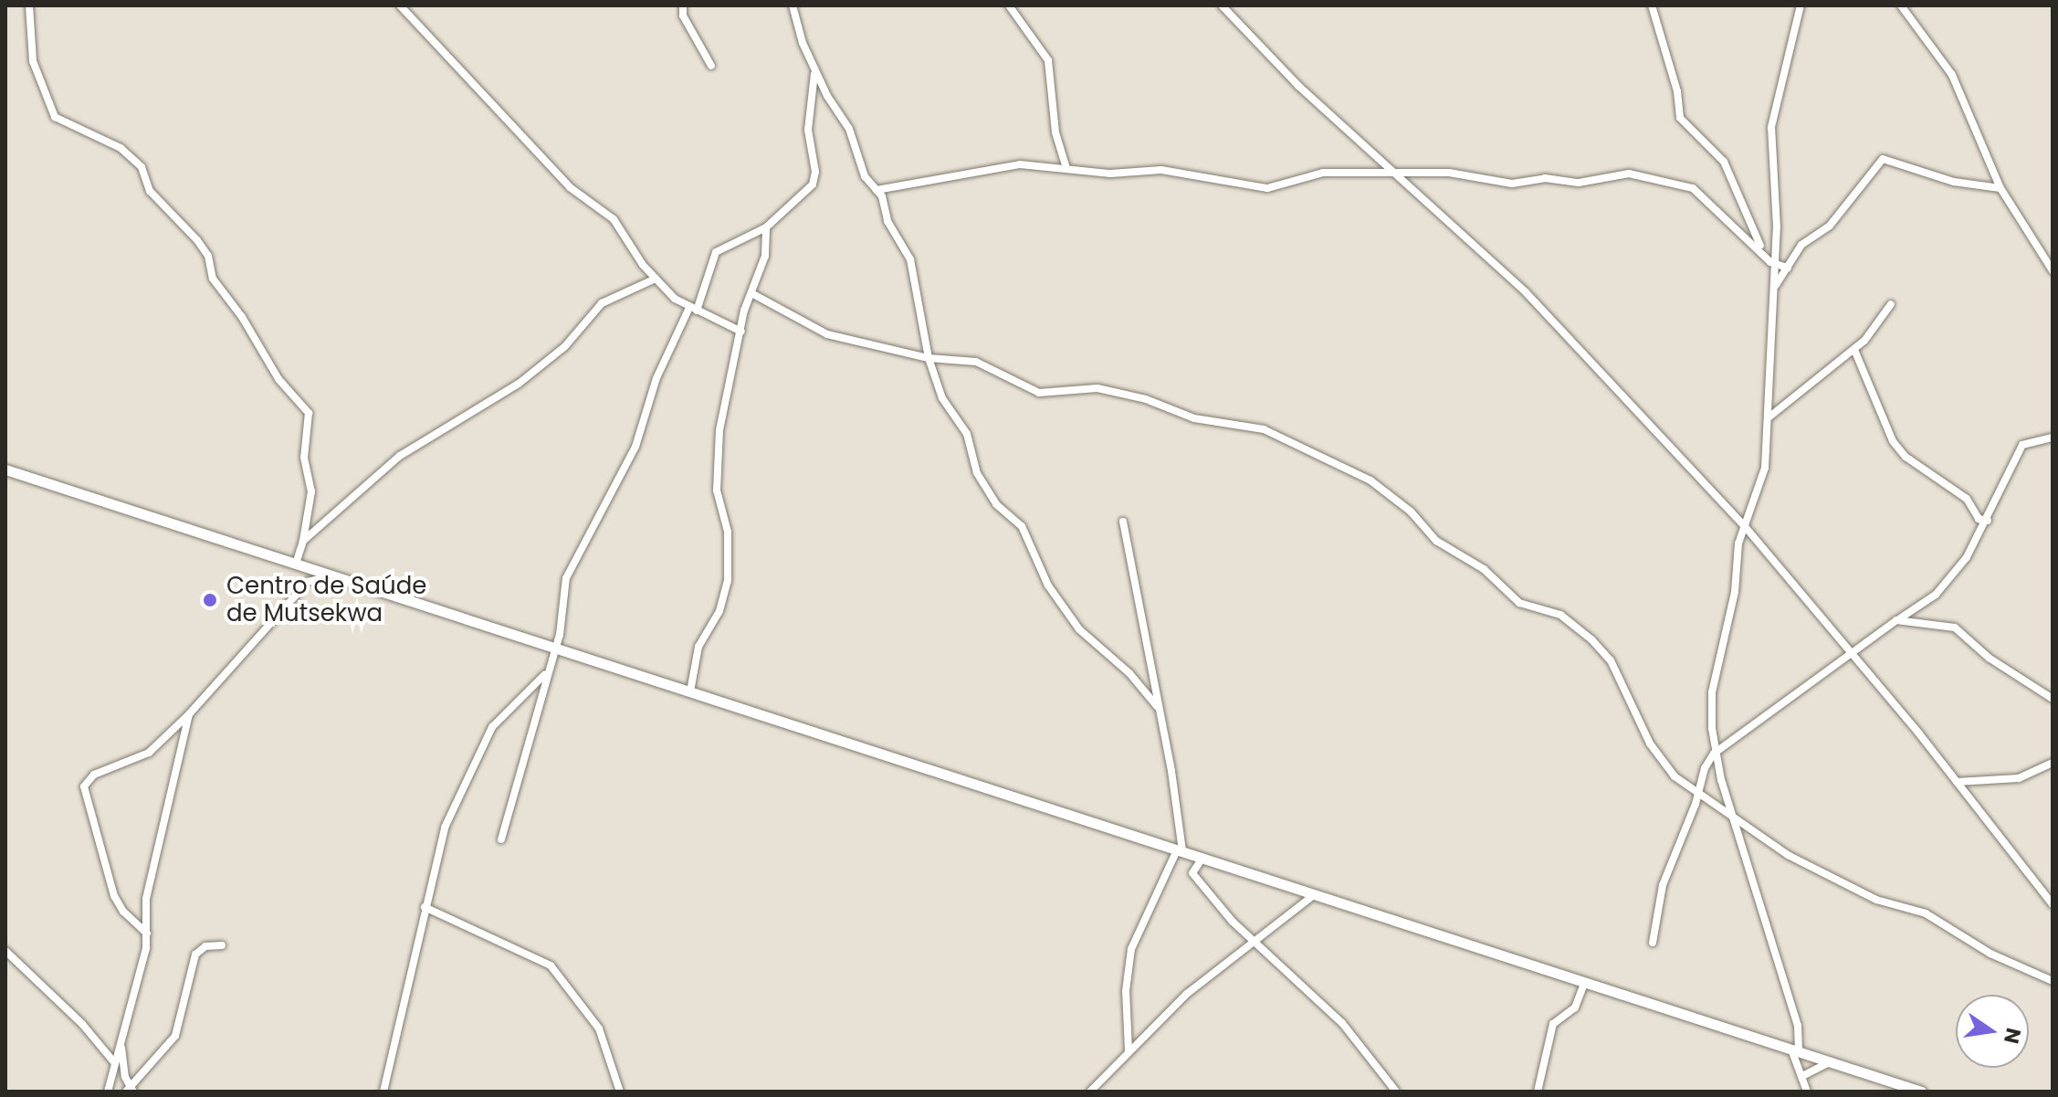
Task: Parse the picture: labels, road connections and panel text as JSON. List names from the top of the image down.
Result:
{
  "places": ["Centro de Saúde de Mutsekwa"],
  "north": "right"
}
